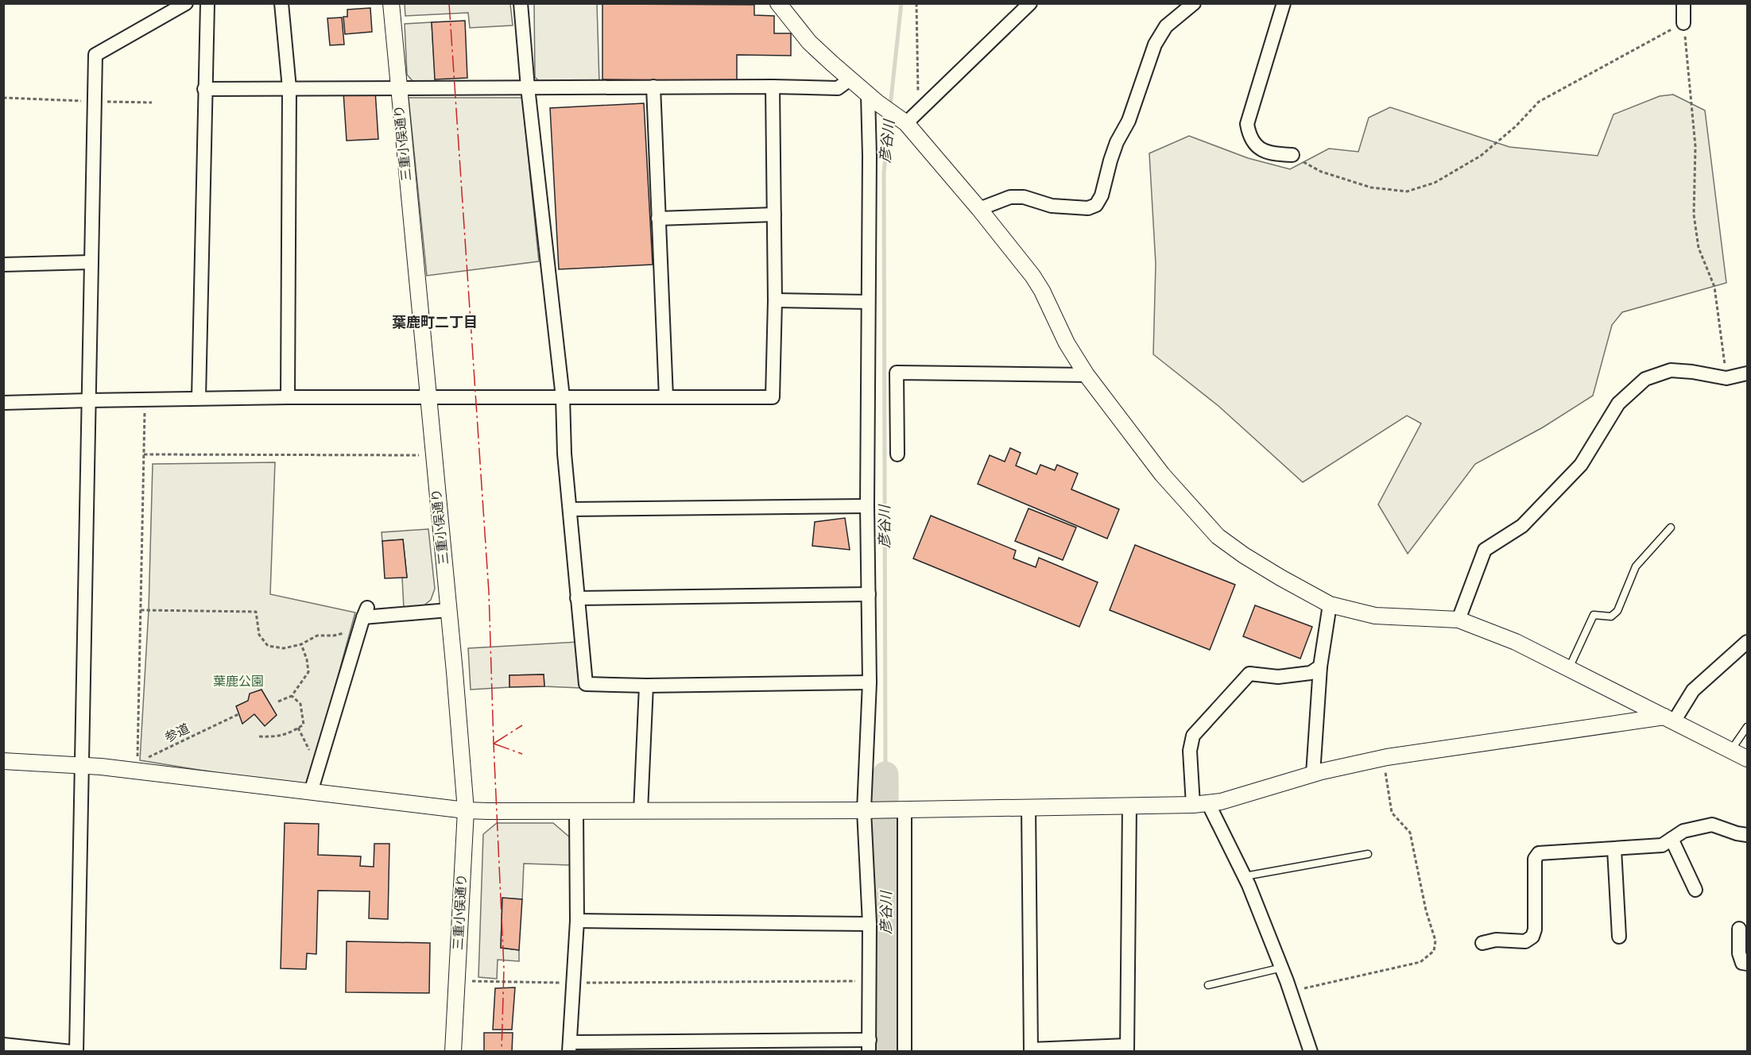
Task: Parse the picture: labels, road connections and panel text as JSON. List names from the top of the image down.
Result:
{
  "streets": {
    "street": ["三重小俣通り"],
    "path": ["参道"]
  },
  "districts": ["葉鹿町二丁目"],
  "water": ["彦谷川"],
  "parks": ["葉鹿公園"]
}
